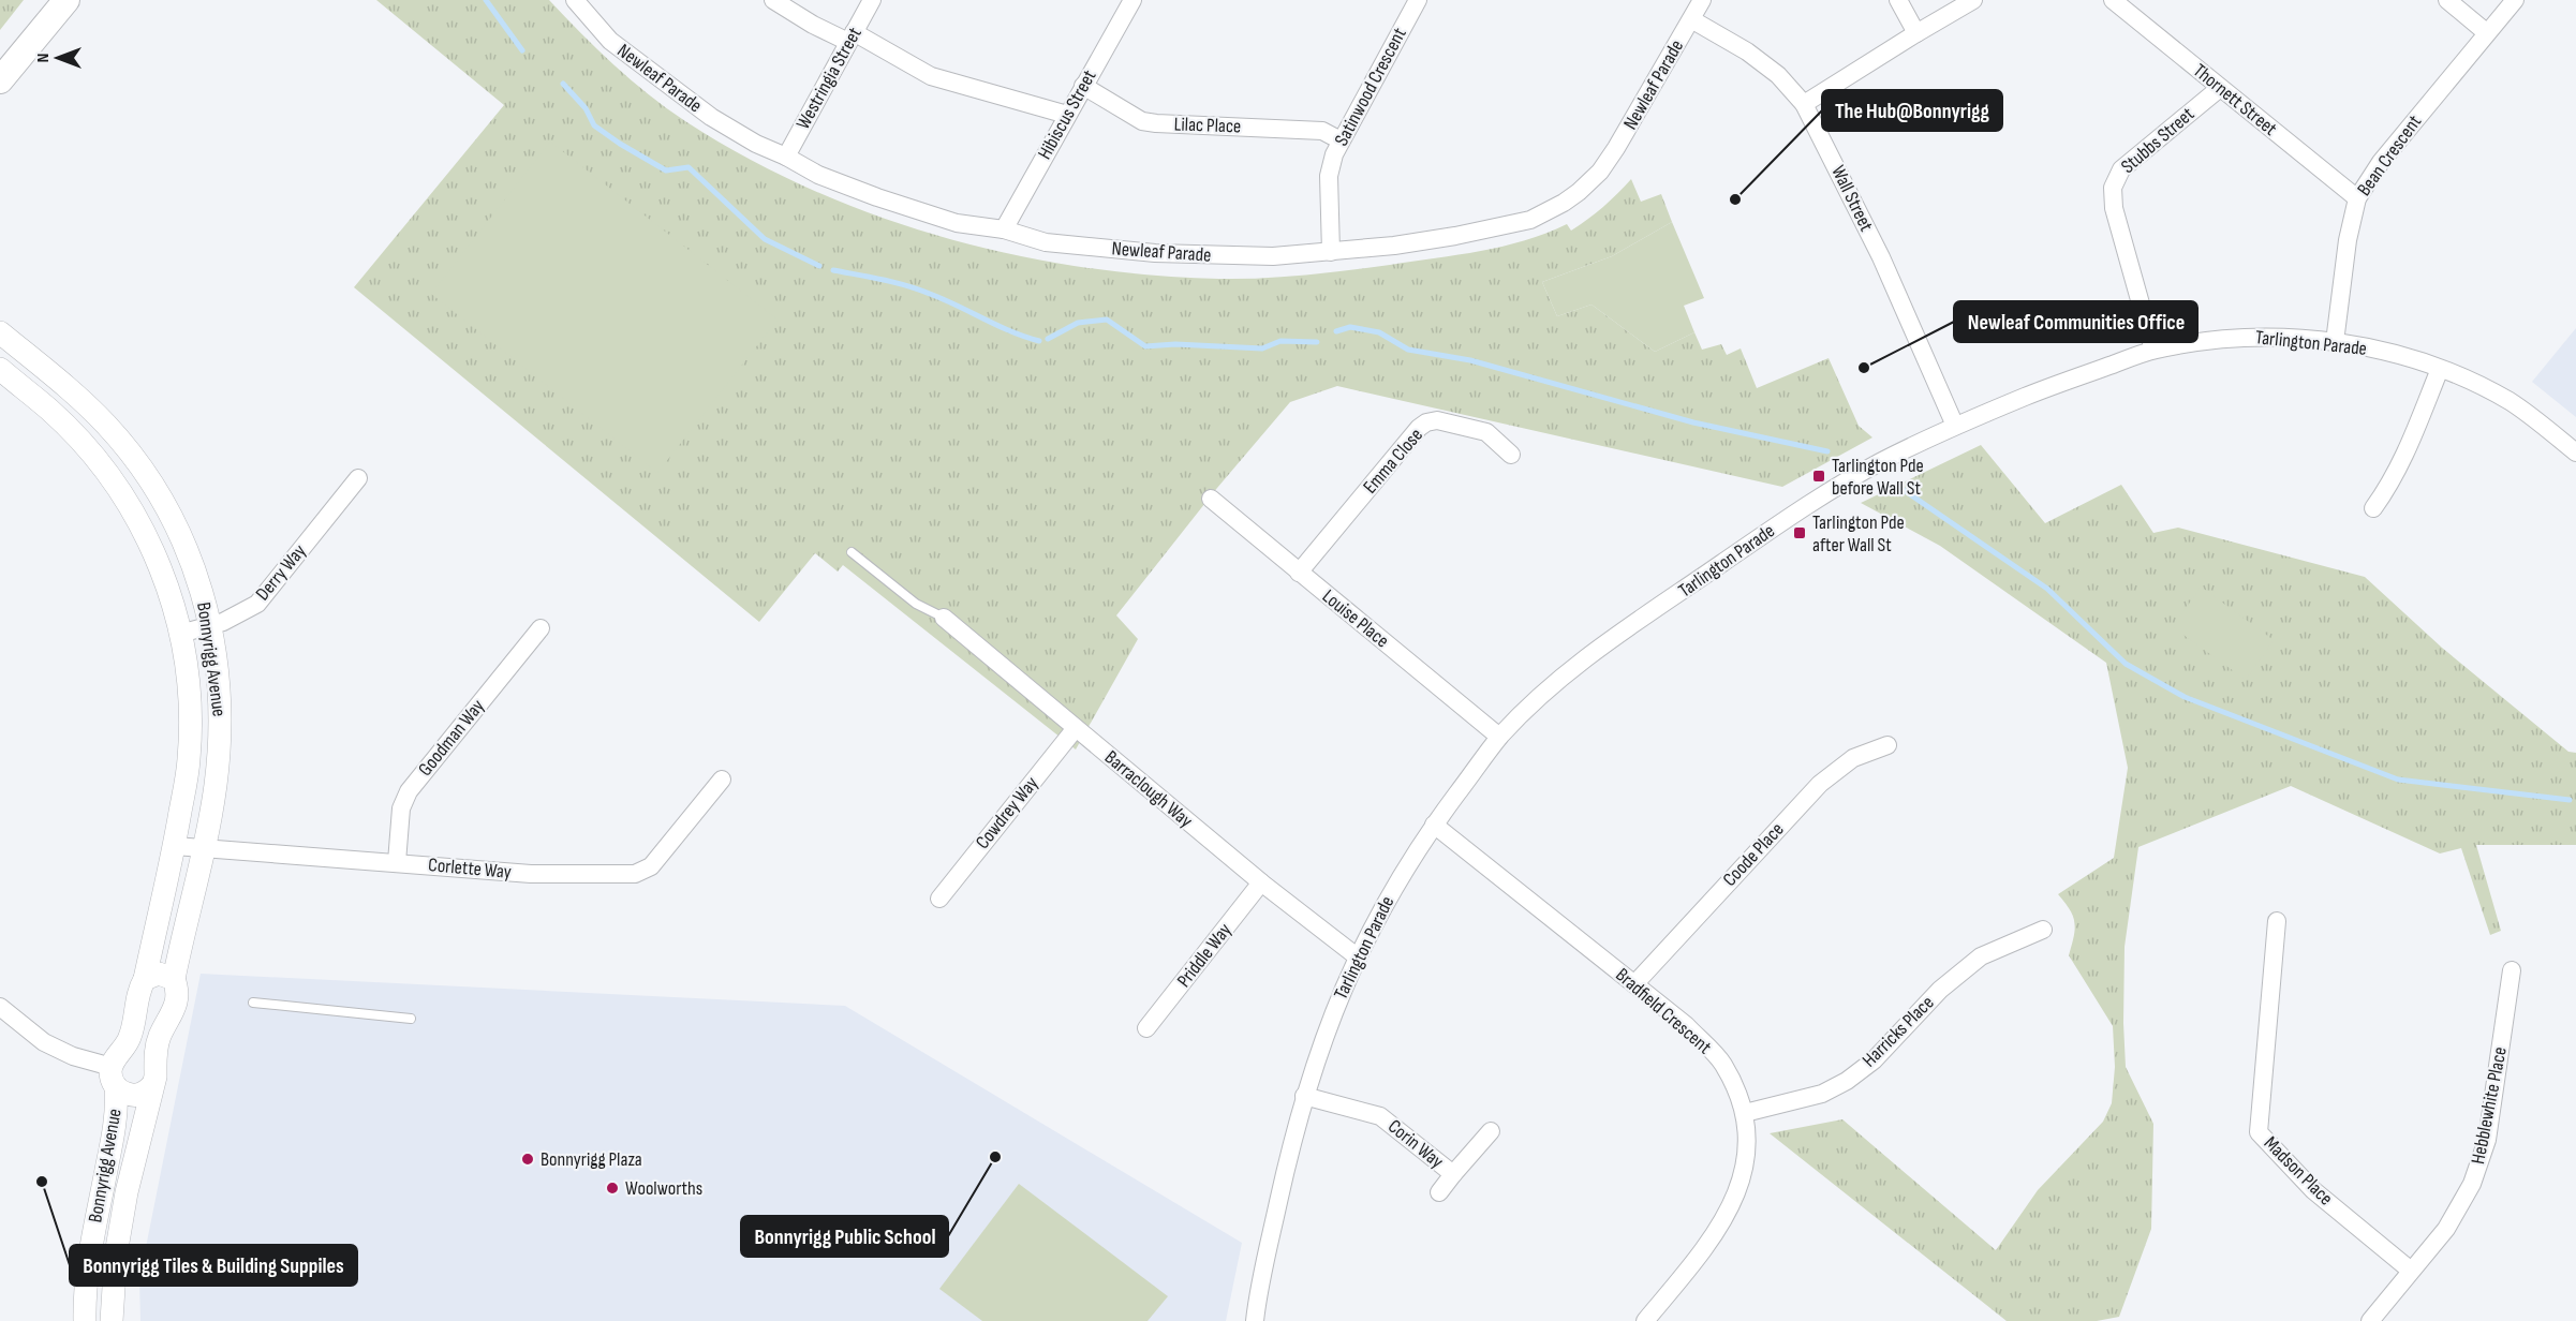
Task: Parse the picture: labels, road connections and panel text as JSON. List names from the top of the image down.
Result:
{
  "streets": {
    "street": [
      "Newleaf Parade",
      "Westringia Street",
      "Satinwood Crescent",
      "Thornett Street",
      "Hibiscus Street",
      "Lilac Place",
      "Stubbs Street",
      "Bean Crescent",
      "Wall Street",
      "Tarlington Parade",
      "Emma Close",
      "Derry Way",
      "Louise Place",
      "Bonnyrigg Avenue",
      "Goodman Way",
      "Barraclough Way",
      "Cowdrey Way",
      "Coode Place",
      "Corlette Way",
      "Priddle Way",
      "Bradfield Crescent",
      "Harricks Place",
      "Hebblewhite Place",
      "Corin Way",
      "Madson Place"
    ]
  },
  "crossings": [
    ["Newleaf Parade", "Westringia Street"],
    ["Newleaf Parade", "Satinwood Crescent"],
    ["Newleaf Parade", "Hibiscus Street"],
    ["Newleaf Parade", "Wall Street"],
    ["Satinwood Crescent", "Lilac Place"],
    ["Thornett Street", "Stubbs Street"],
    ["Thornett Street", "Bean Crescent"],
    ["Hibiscus Street", "Lilac Place"],
    ["Stubbs Street", "Tarlington Parade"],
    ["Bean Crescent", "Tarlington Parade"],
    ["Wall Street", "Tarlington Parade"],
    ["Tarlington Parade", "Louise Place"],
    ["Tarlington Parade", "Barraclough Way"],
    ["Tarlington Parade", "Bradfield Crescent"],
    ["Tarlington Parade", "Corin Way"],
    ["Emma Close", "Louise Place"],
    ["Derry Way", "Bonnyrigg Avenue"],
    ["Bonnyrigg Avenue", "Corlette Way"],
    ["Goodman Way", "Corlette Way"],
    ["Barraclough Way", "Cowdrey Way"],
    ["Barraclough Way", "Priddle Way"],
    ["Coode Place", "Bradfield Crescent"],
    ["Bradfield Crescent", "Harricks Place"],
    ["Hebblewhite Place", "Madson Place"]
  ],
  "places": {
    "other": [
      "The Hub@Bonnyrigg",
      "Newleaf Communities Office",
      "Bonnyrigg Public School",
      "Bonnyrigg Plaza",
      "Bonnyrigg Tiles & Building Suppiles",
      "Woolworths"
    ],
    "transit": ["Tarlington Pde before Wall St", "Tarlington Pde after Wall St"]
  },
  "north": "left"
}
